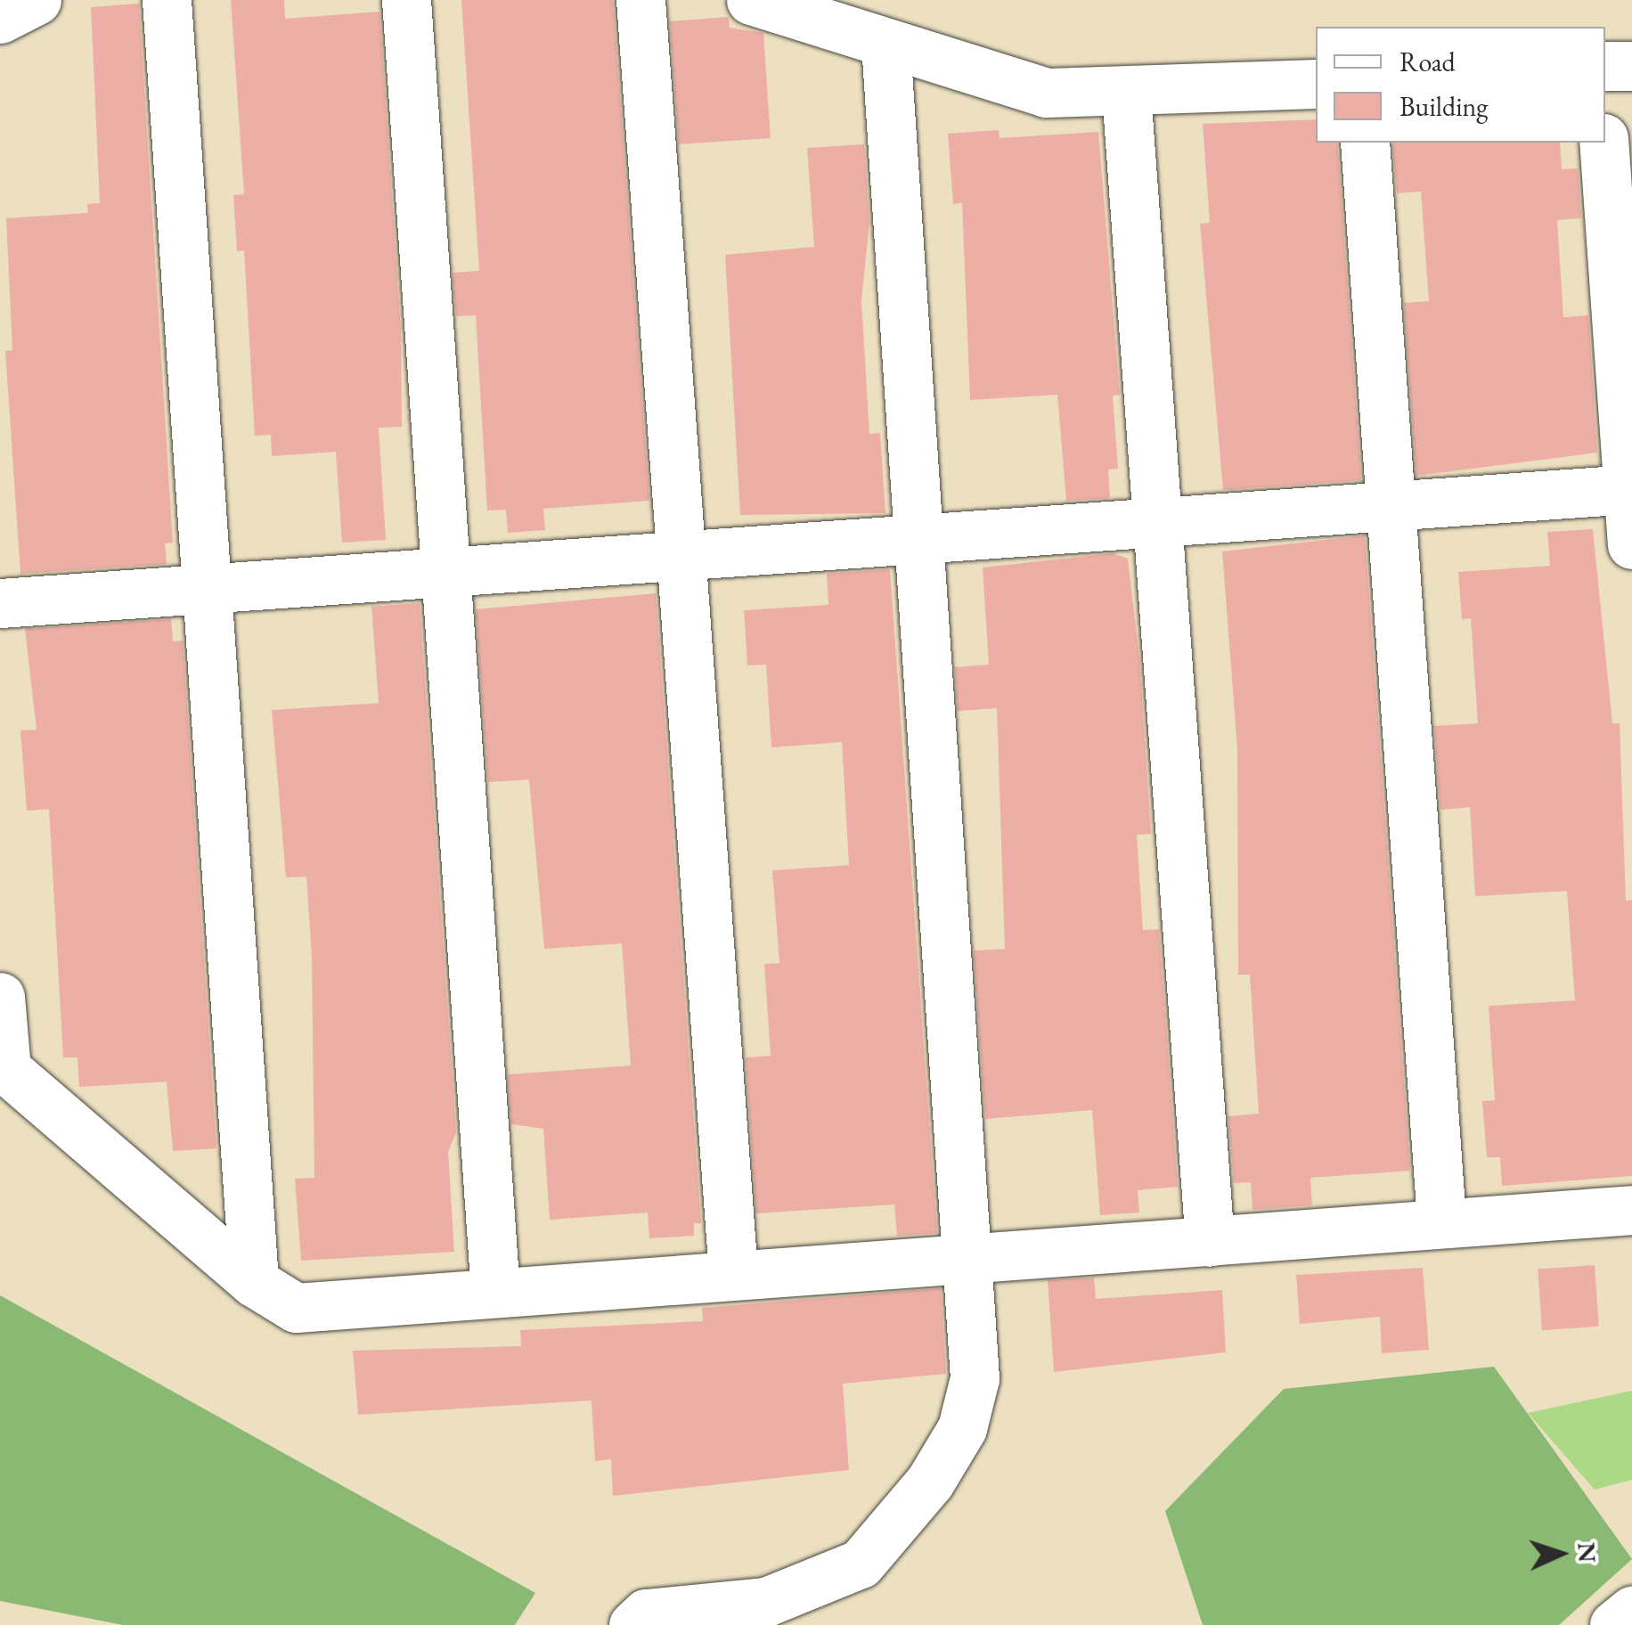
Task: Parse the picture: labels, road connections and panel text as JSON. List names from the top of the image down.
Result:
{
  "legend": ["Road", "Building"],
  "north": "right"
}
